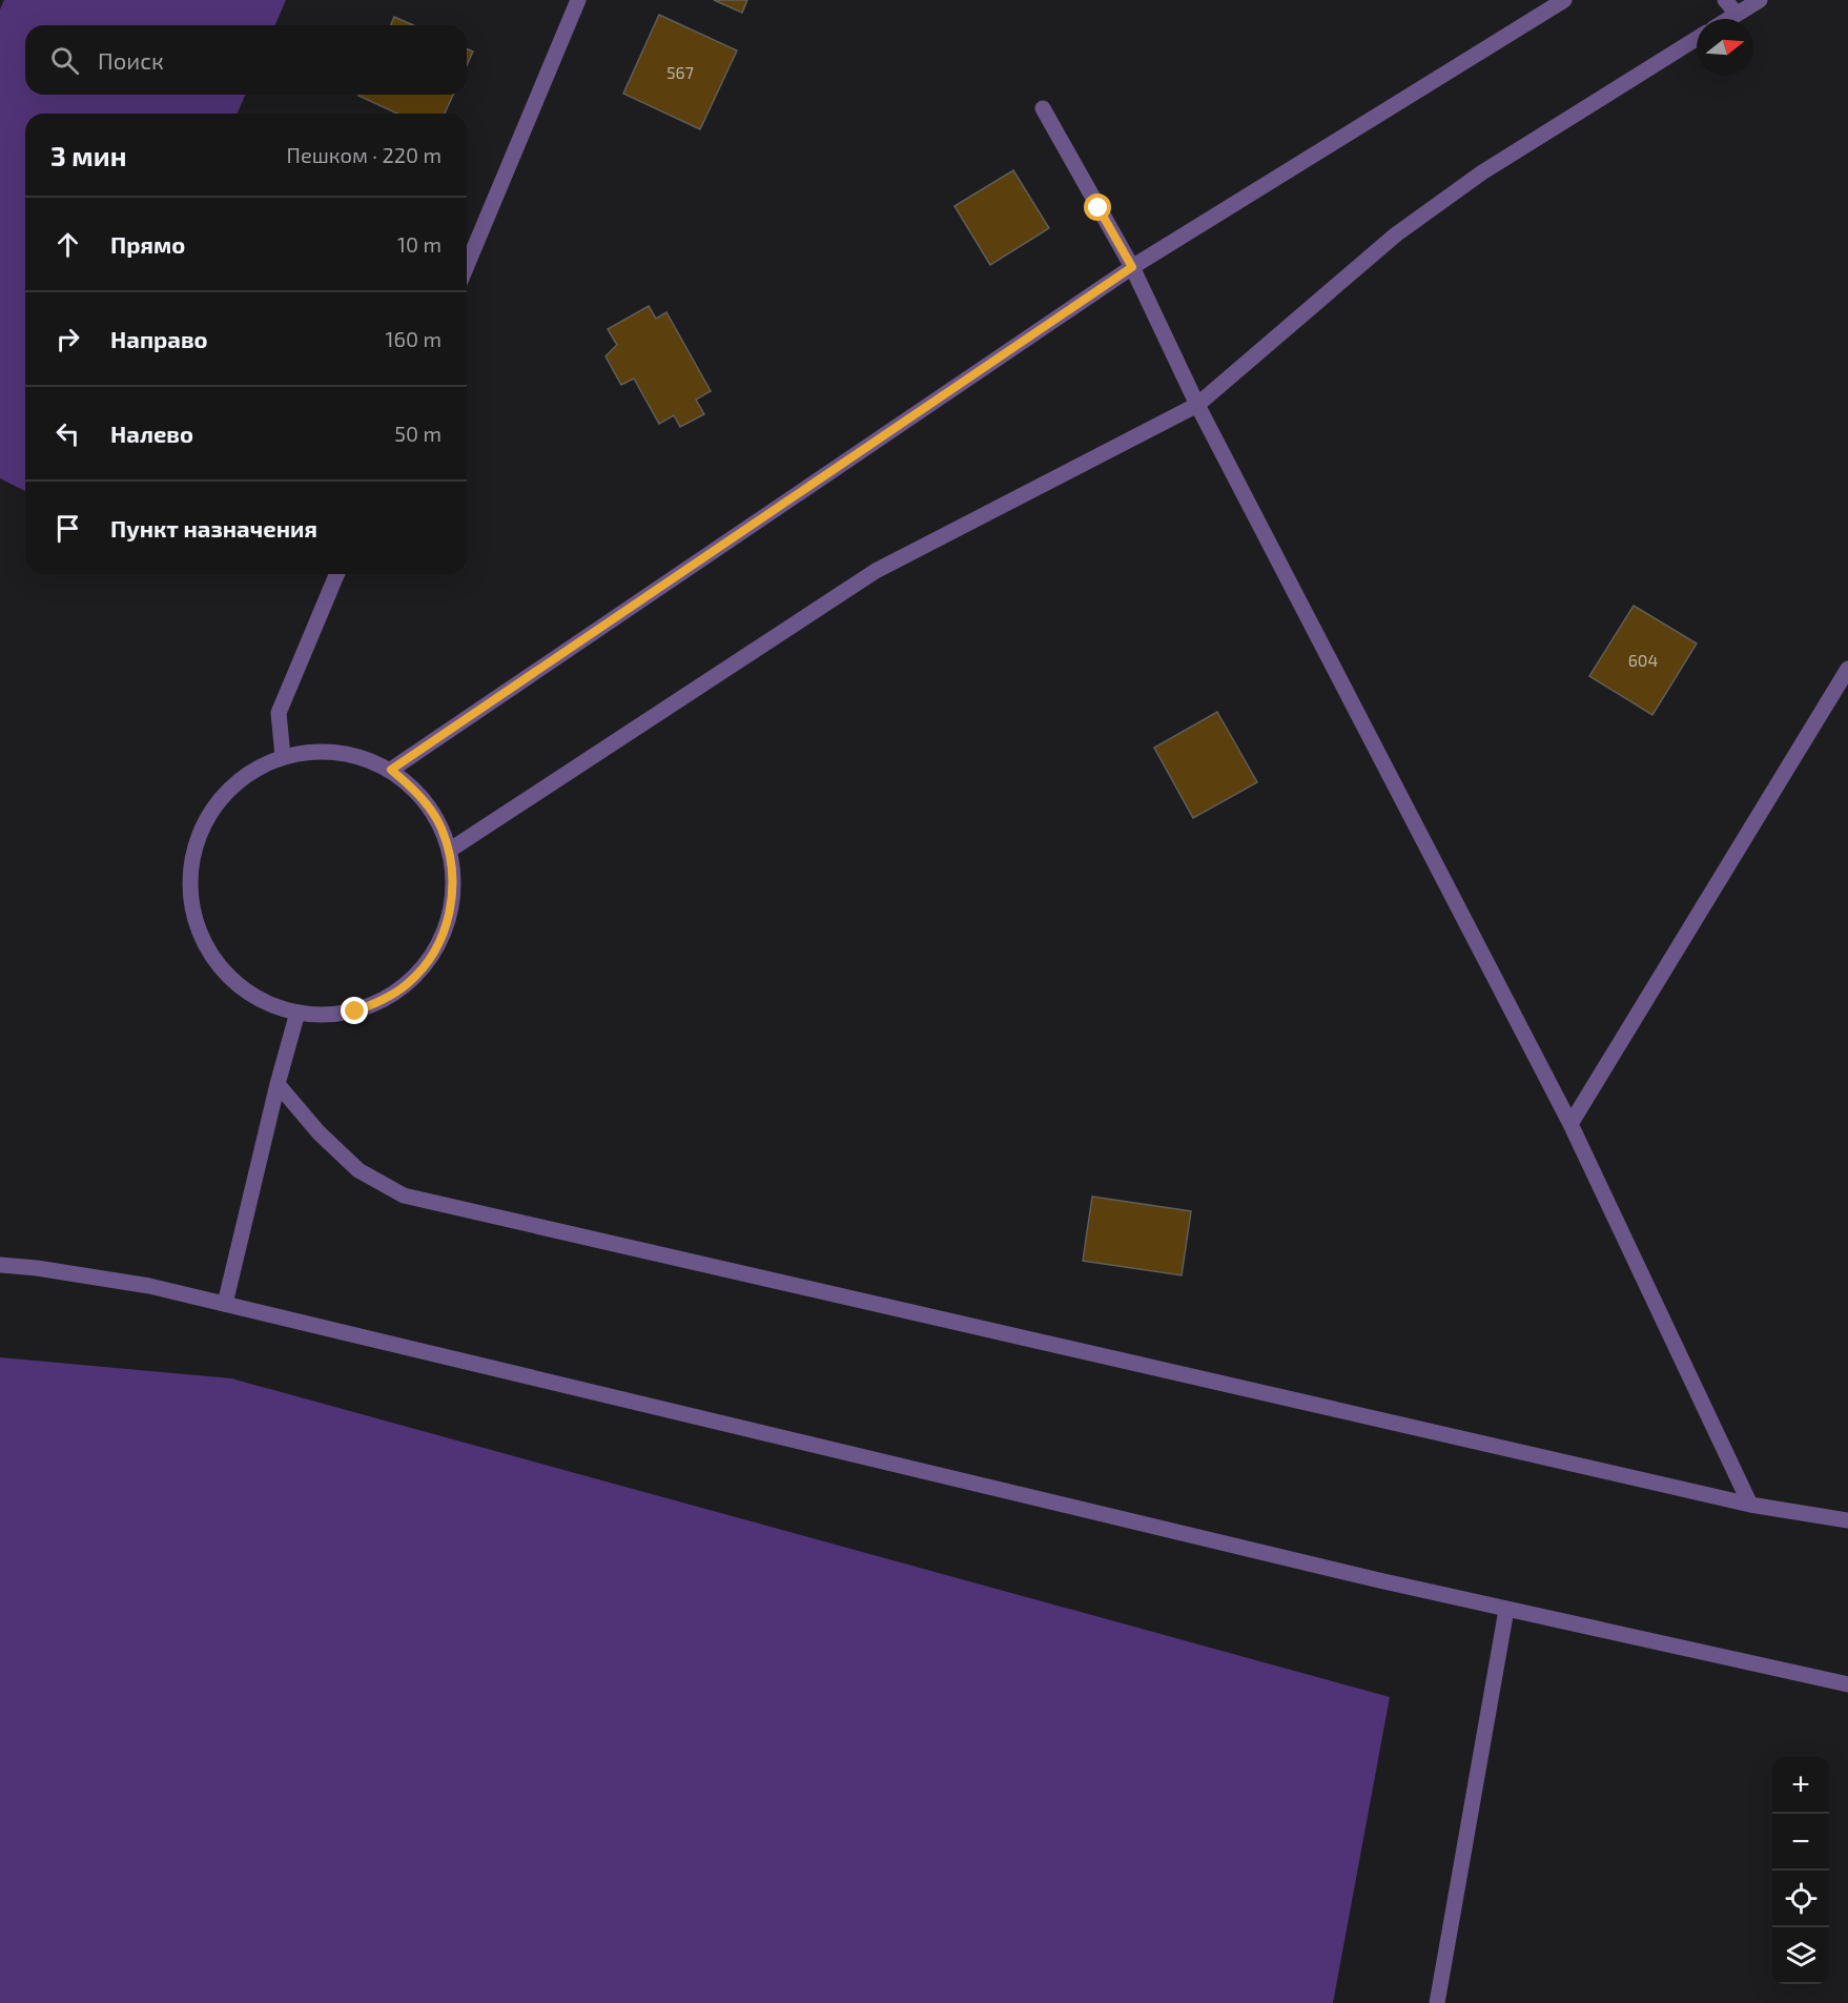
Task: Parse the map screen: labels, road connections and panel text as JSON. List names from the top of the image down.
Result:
{
  "house_numbers": ["567", "604"],
  "north": "right",
  "page": {
    "search": "Поиск",
    "heading": ["3 мин", "Пешком · 220 m"],
    "list": [
      ["Прямо", "10 m"],
      ["Направо", "160 m"],
      ["Налево", "50 m"],
      "Пункт назначения"
    ],
    "map_buttons": ["+", "−"]
  }
}
